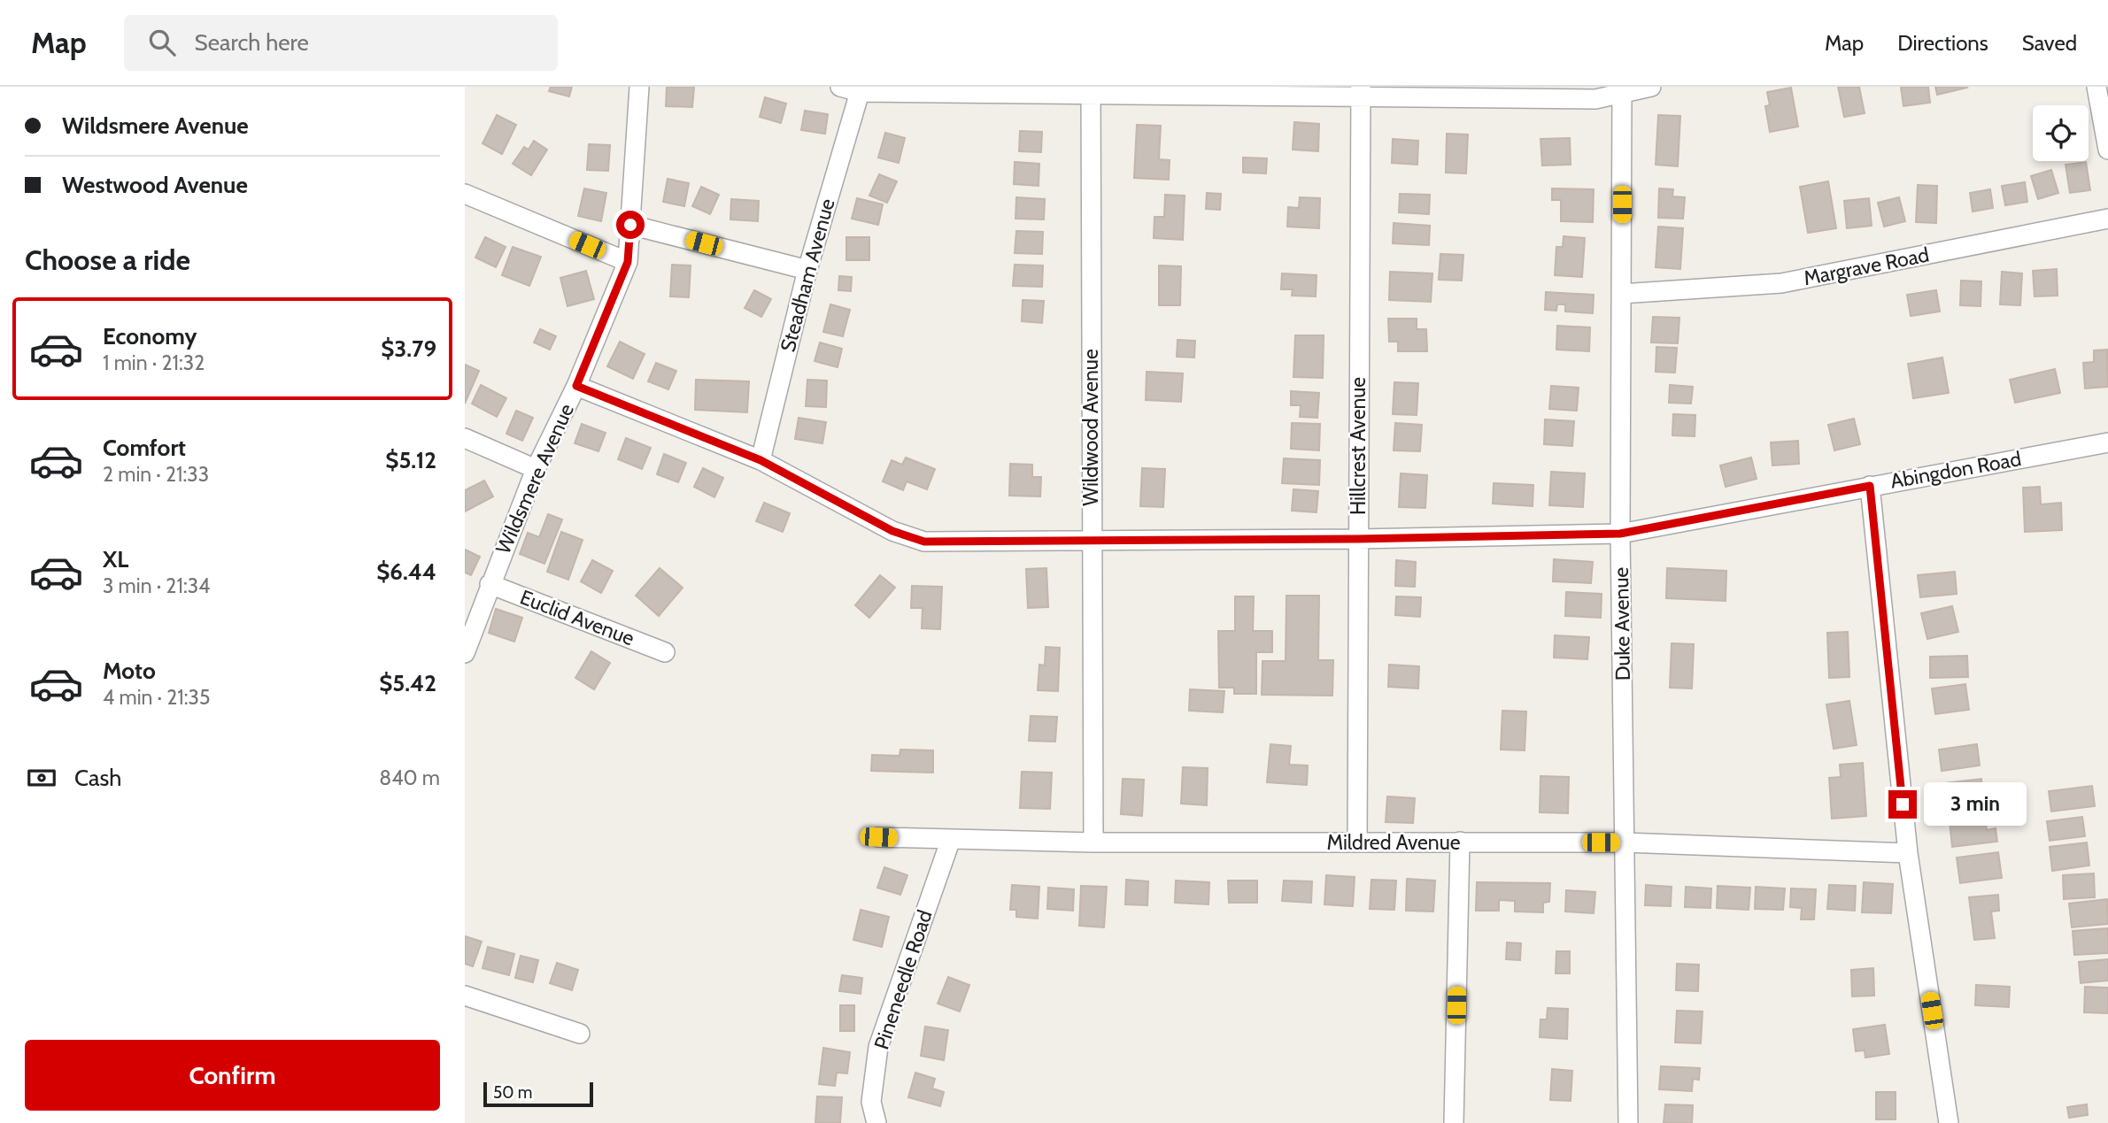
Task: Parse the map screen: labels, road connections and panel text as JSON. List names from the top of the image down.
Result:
{
  "streets": {
    "street": [
      "Margrave Road",
      "Steadham Avenue",
      "Wildwood Avenue",
      "Hillcrest Avenue",
      "Abingdon Road",
      "Wildsmere Avenue",
      "Euclid Avenue",
      "Duke Avenue",
      "Mildred Avenue",
      "Pineneedle Road"
    ]
  },
  "crossings": [
    ["Margrave Road", "Duke Avenue"],
    ["Steadham Avenue", "Abingdon Road"],
    ["Wildwood Avenue", "Abingdon Road"],
    ["Wildwood Avenue", "Mildred Avenue"],
    ["Hillcrest Avenue", "Abingdon Road"],
    ["Hillcrest Avenue", "Mildred Avenue"],
    ["Abingdon Road", "Wildsmere Avenue"],
    ["Abingdon Road", "Duke Avenue"],
    ["Wildsmere Avenue", "Euclid Avenue"],
    ["Duke Avenue", "Mildred Avenue"],
    ["Mildred Avenue", "Pineneedle Road"]
  ],
  "scale_bar": "50 m",
  "page": {
    "header": "Map",
    "search": "Search here",
    "nav": ["Map", "Directions", "Saved"],
    "banner": ["Wildsmere Avenue", "Westwood Avenue"],
    "heading": "Choose a ride",
    "list": [
      {
        "name": "Economy",
        "note": "1 min · 21:32",
        "value": "$3.79"
      },
      {
        "name": "Comfort",
        "note": "2 min · 21:33",
        "value": "$5.12"
      },
      {
        "name": "XL",
        "note": "3 min · 21:34",
        "value": "$6.44"
      },
      {
        "name": "Moto",
        "note": "4 min · 21:35",
        "value": "$5.42"
      }
    ],
    "pay": ["Cash", "840 m"],
    "bubble": "3 min",
    "buttons": "Confirm",
    "scale": "50 m"
  }
}
